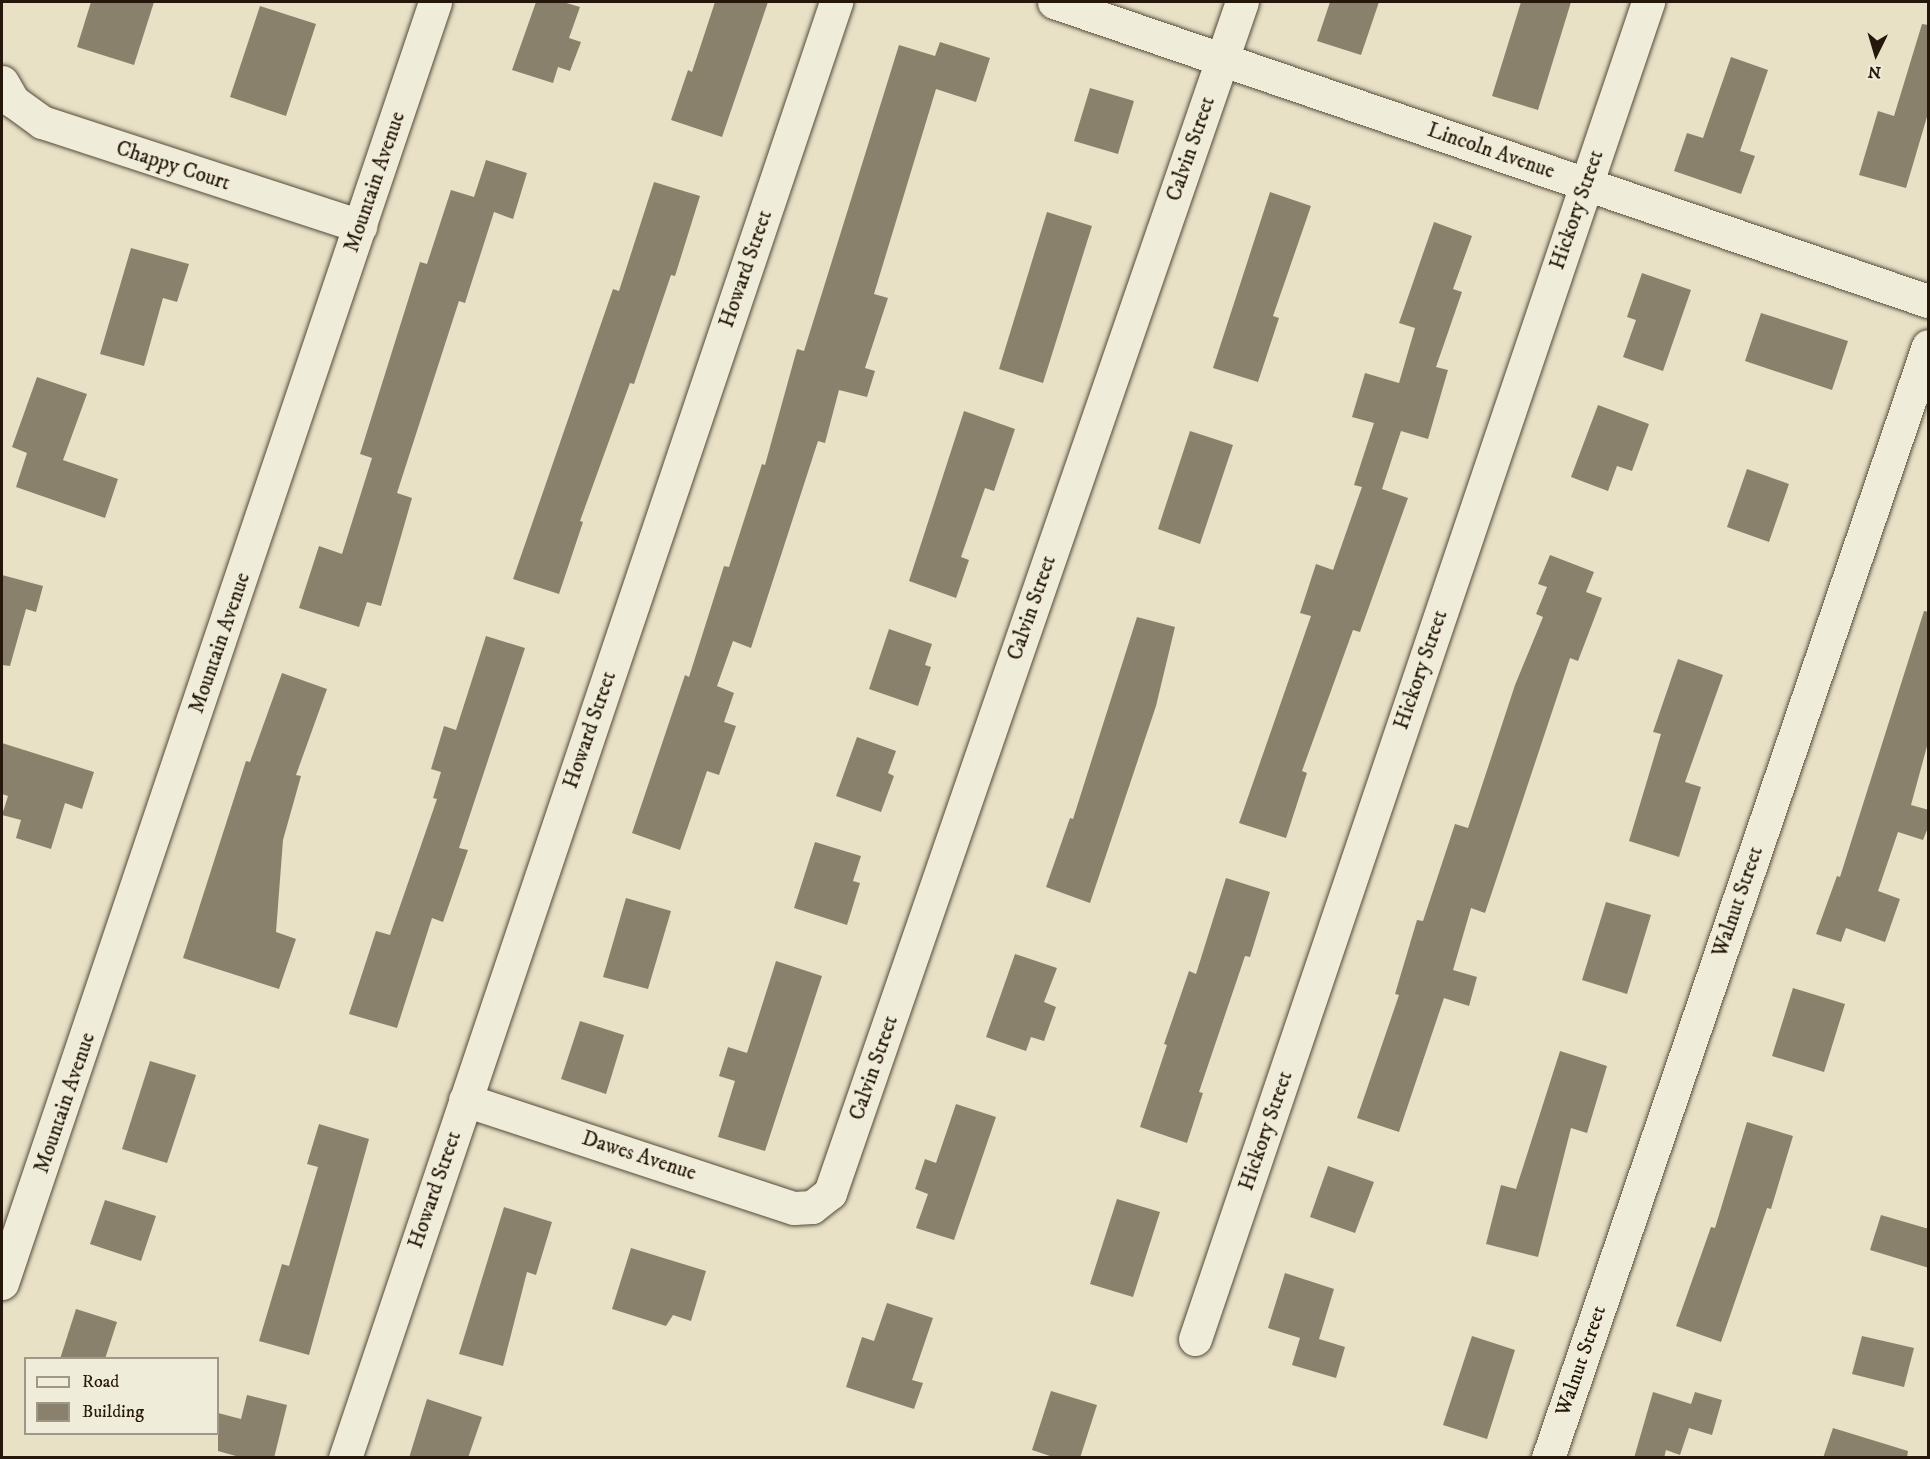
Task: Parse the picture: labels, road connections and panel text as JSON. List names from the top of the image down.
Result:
{
  "streets": {
    "street": [
      "Calvin Street",
      "Lincoln Avenue",
      "Chappy Court",
      "Mountain Avenue",
      "Hickory Street",
      "Howard Street",
      "Walnut Street",
      "Dawes Avenue"
    ]
  },
  "crossings": [
    ["Calvin Street", "Lincoln Avenue"],
    ["Calvin Street", "Dawes Avenue"],
    ["Lincoln Avenue", "Hickory Street"],
    ["Chappy Court", "Mountain Avenue"],
    ["Howard Street", "Dawes Avenue"]
  ],
  "legend": ["Road", "Building"],
  "north": "bottom"
}
